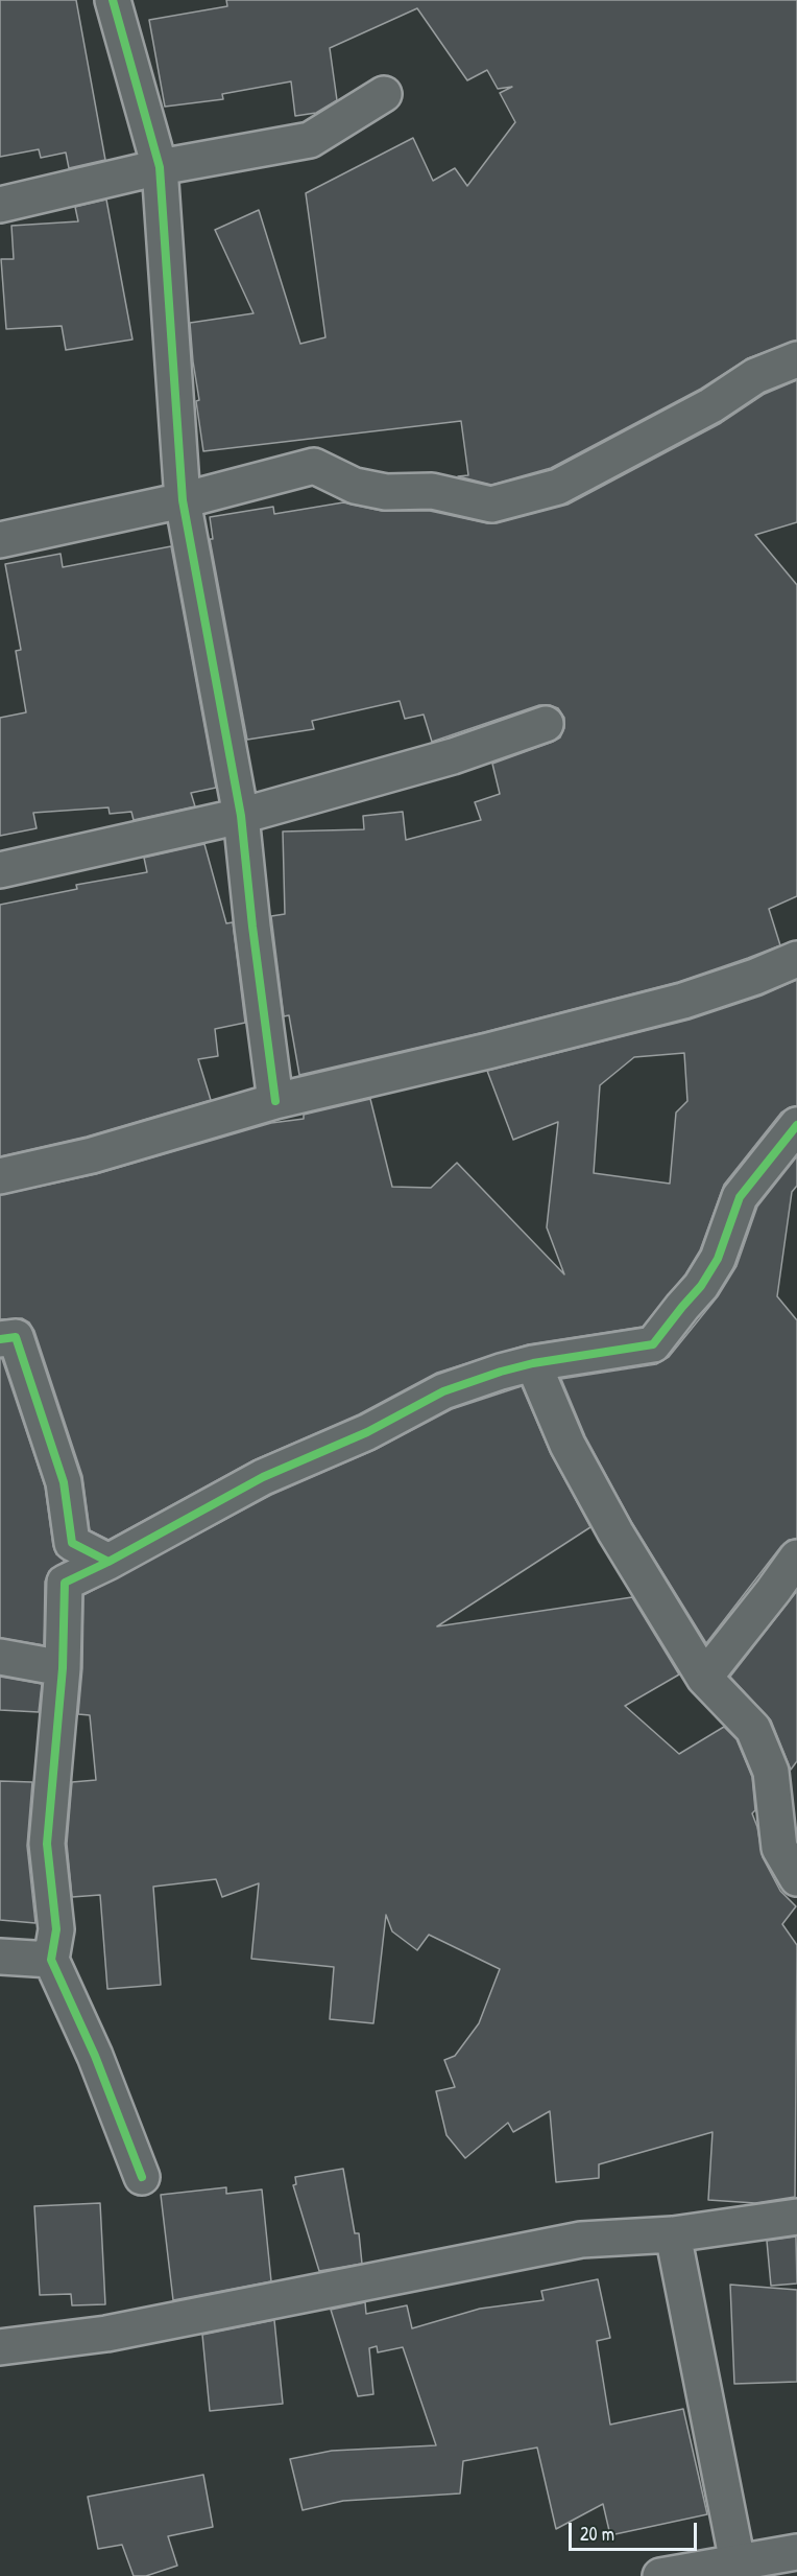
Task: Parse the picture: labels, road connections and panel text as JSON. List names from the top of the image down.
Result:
{
  "scale_bar": "20 m"
}
